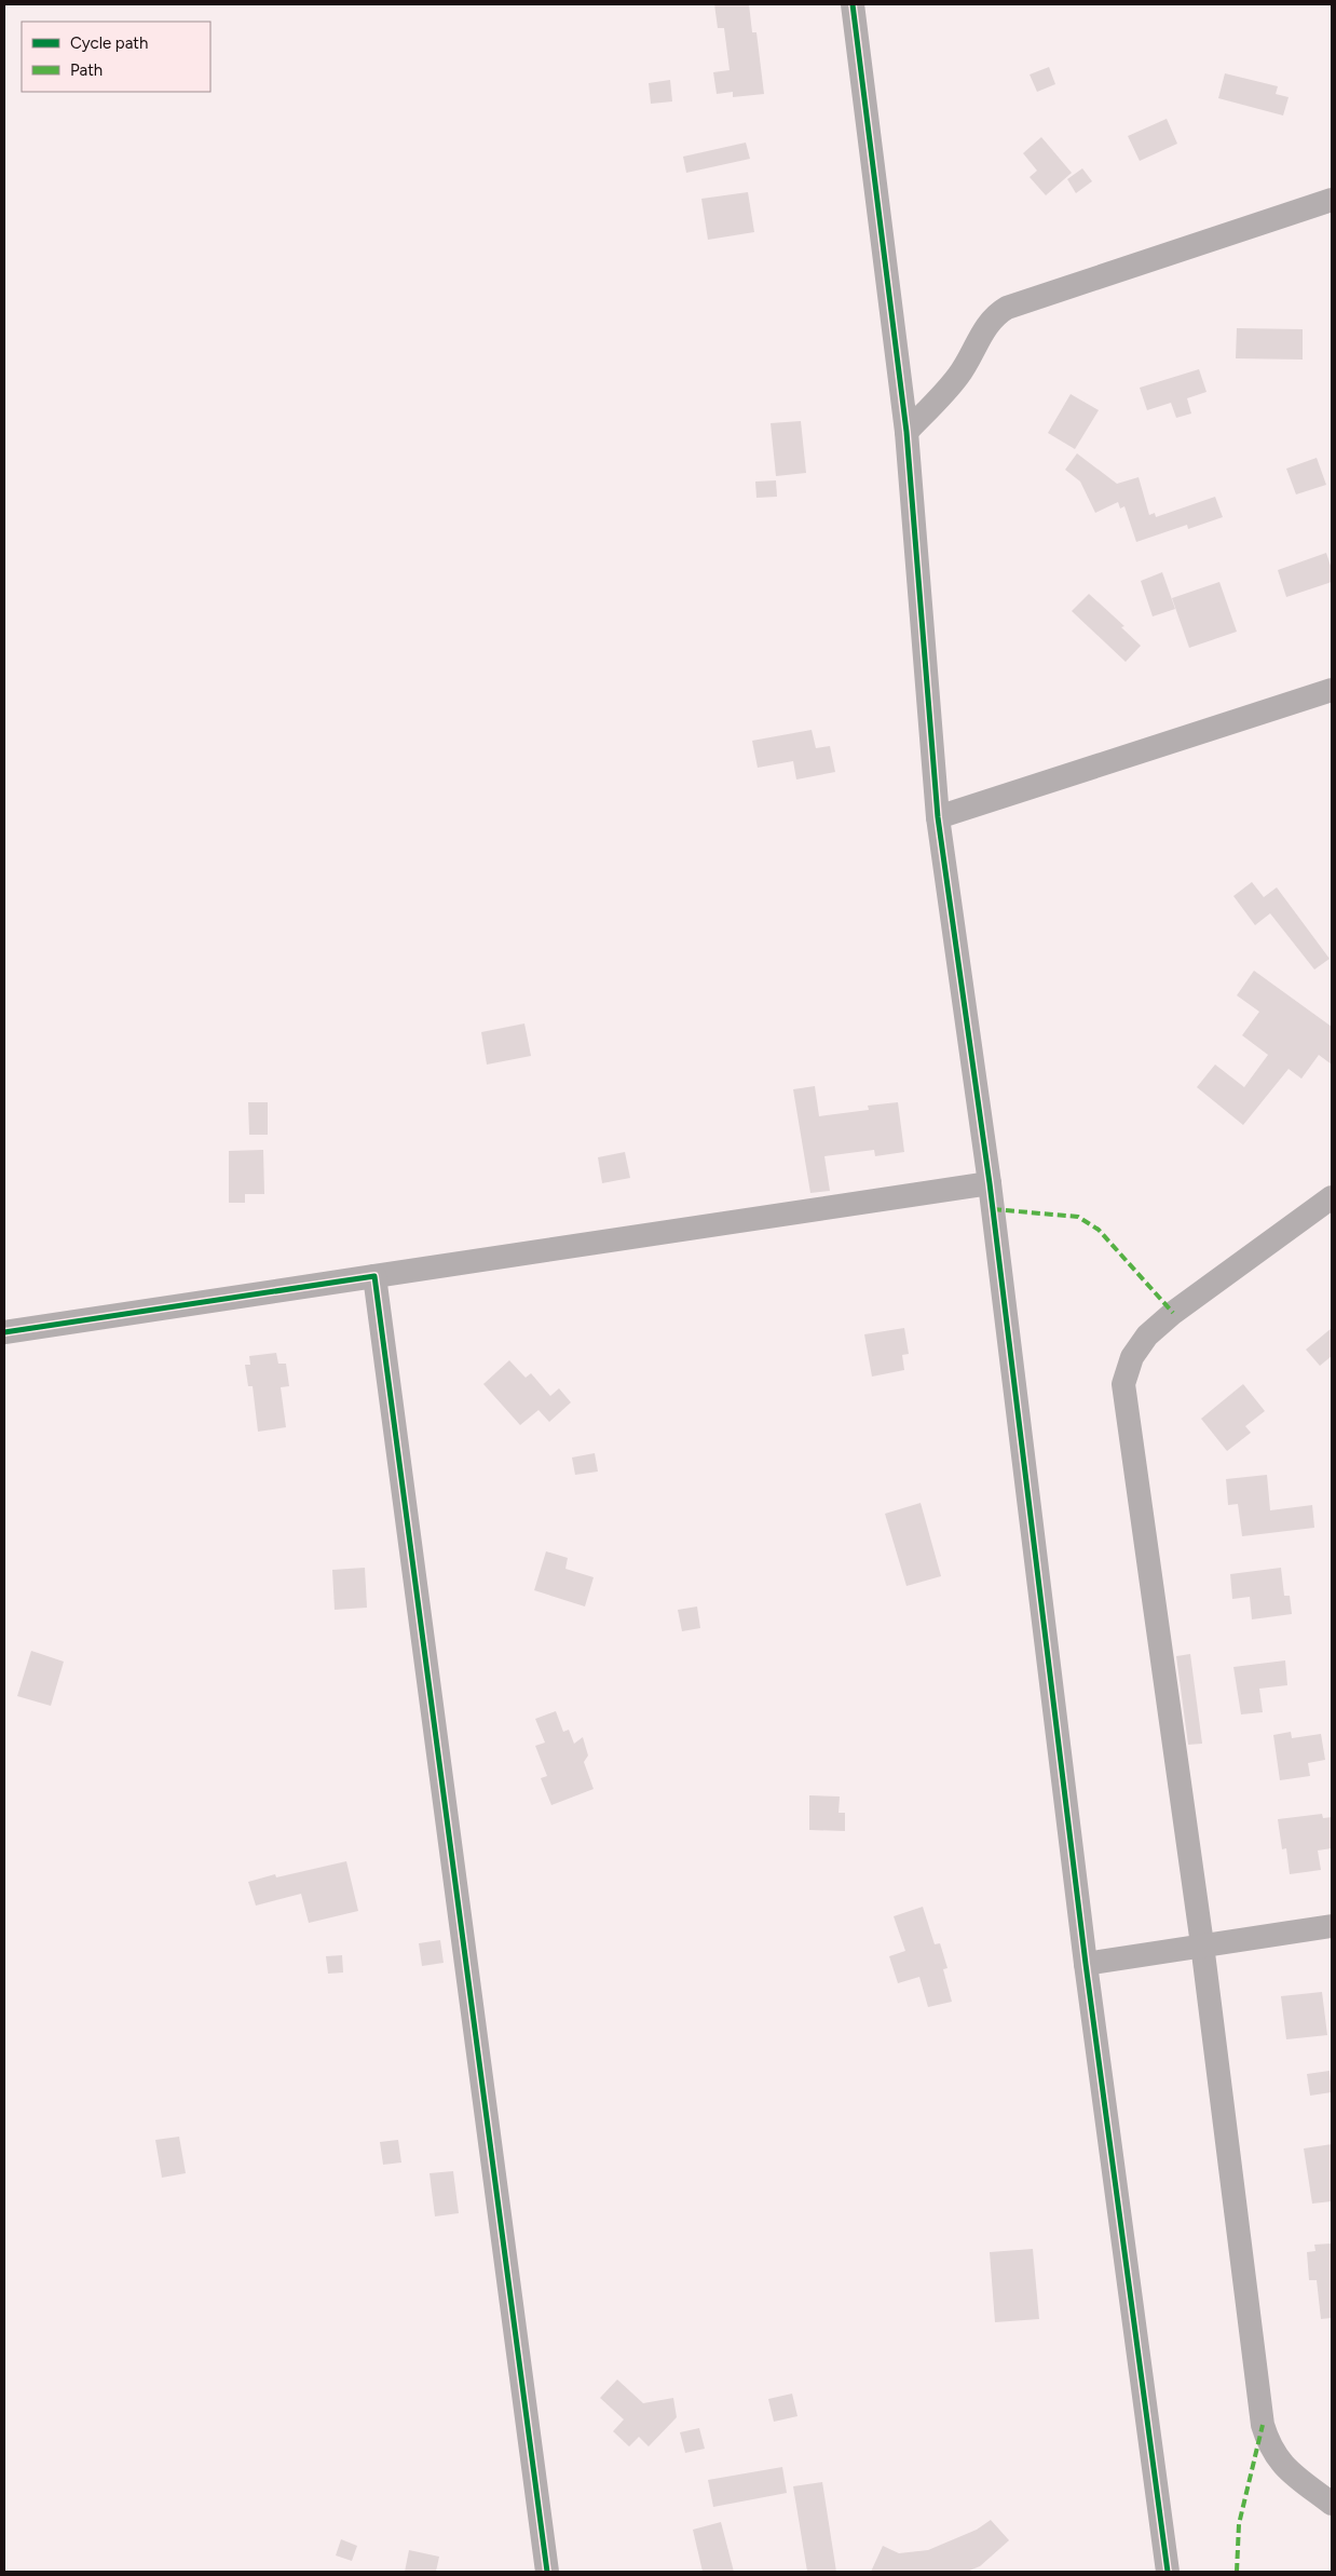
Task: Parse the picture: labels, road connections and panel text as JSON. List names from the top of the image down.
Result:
{
  "legend": ["Cycle path", "Path"]
}
